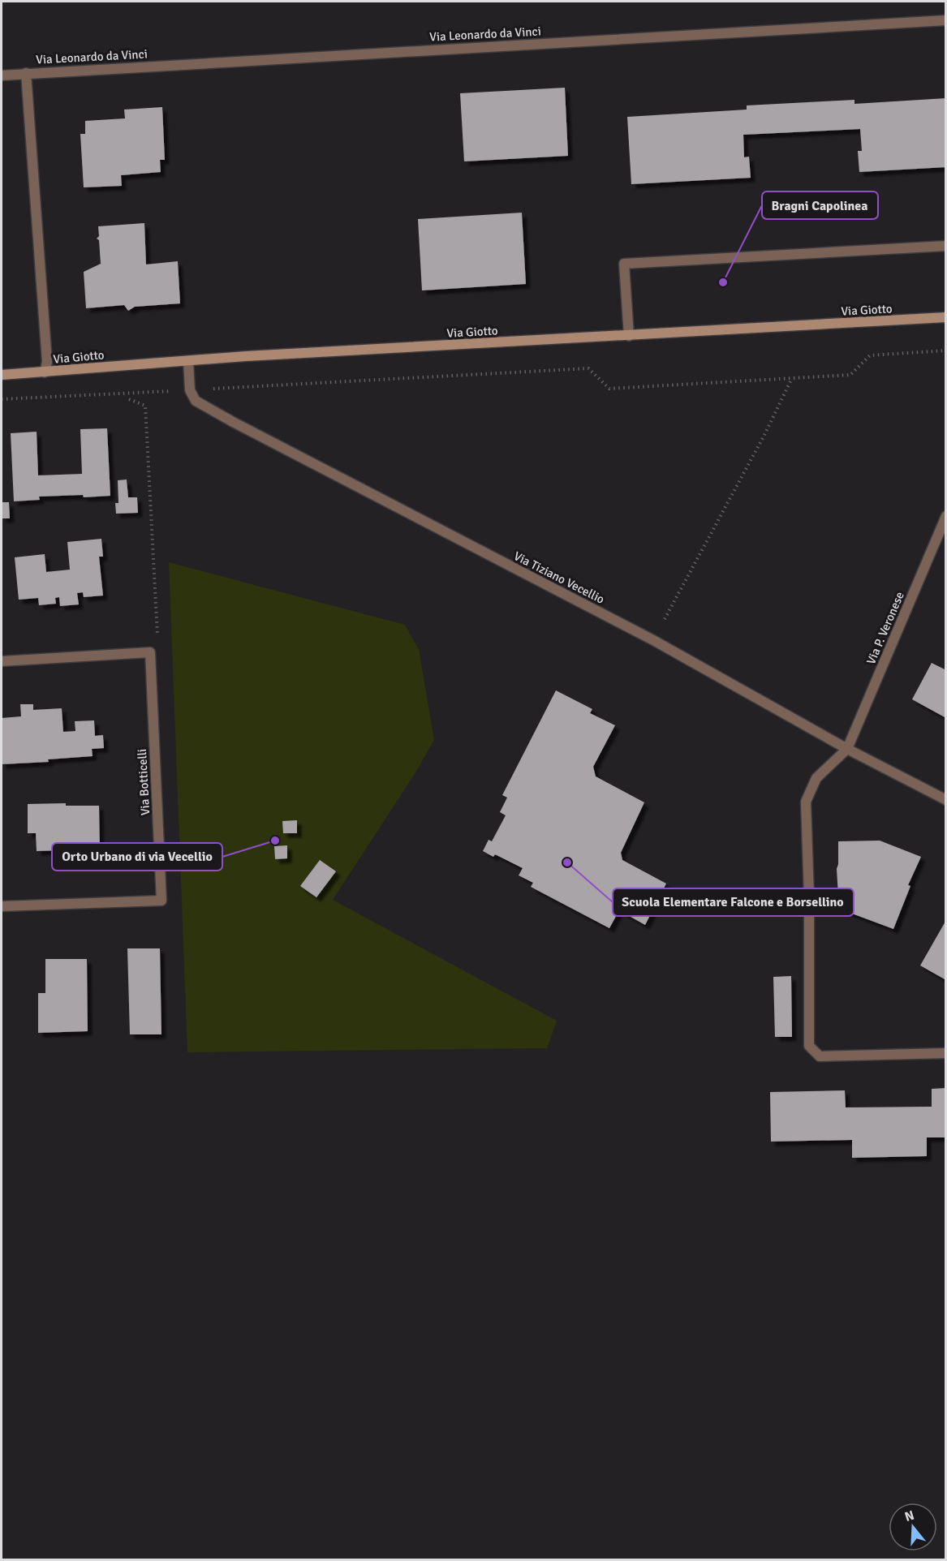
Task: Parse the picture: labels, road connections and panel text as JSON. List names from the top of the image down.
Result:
{
  "streets": {
    "street": [
      "Via Leonardo da Vinci",
      "Via Giotto",
      "Via Tiziano Vecellio",
      "Via P. Veronese",
      "Via Botticelli"
    ]
  },
  "crossings": [
    ["Via Leonardo da Vinci", "Via Giotto"],
    ["Via Giotto", "Via Tiziano Vecellio"],
    ["Via Tiziano Vecellio", "Via P. Veronese"]
  ],
  "places": ["Bragni Capolinea", "Orto Urbano di via Vecellio", "Scuola Elementare Falcone e Borsellino"],
  "north": "top"
}
